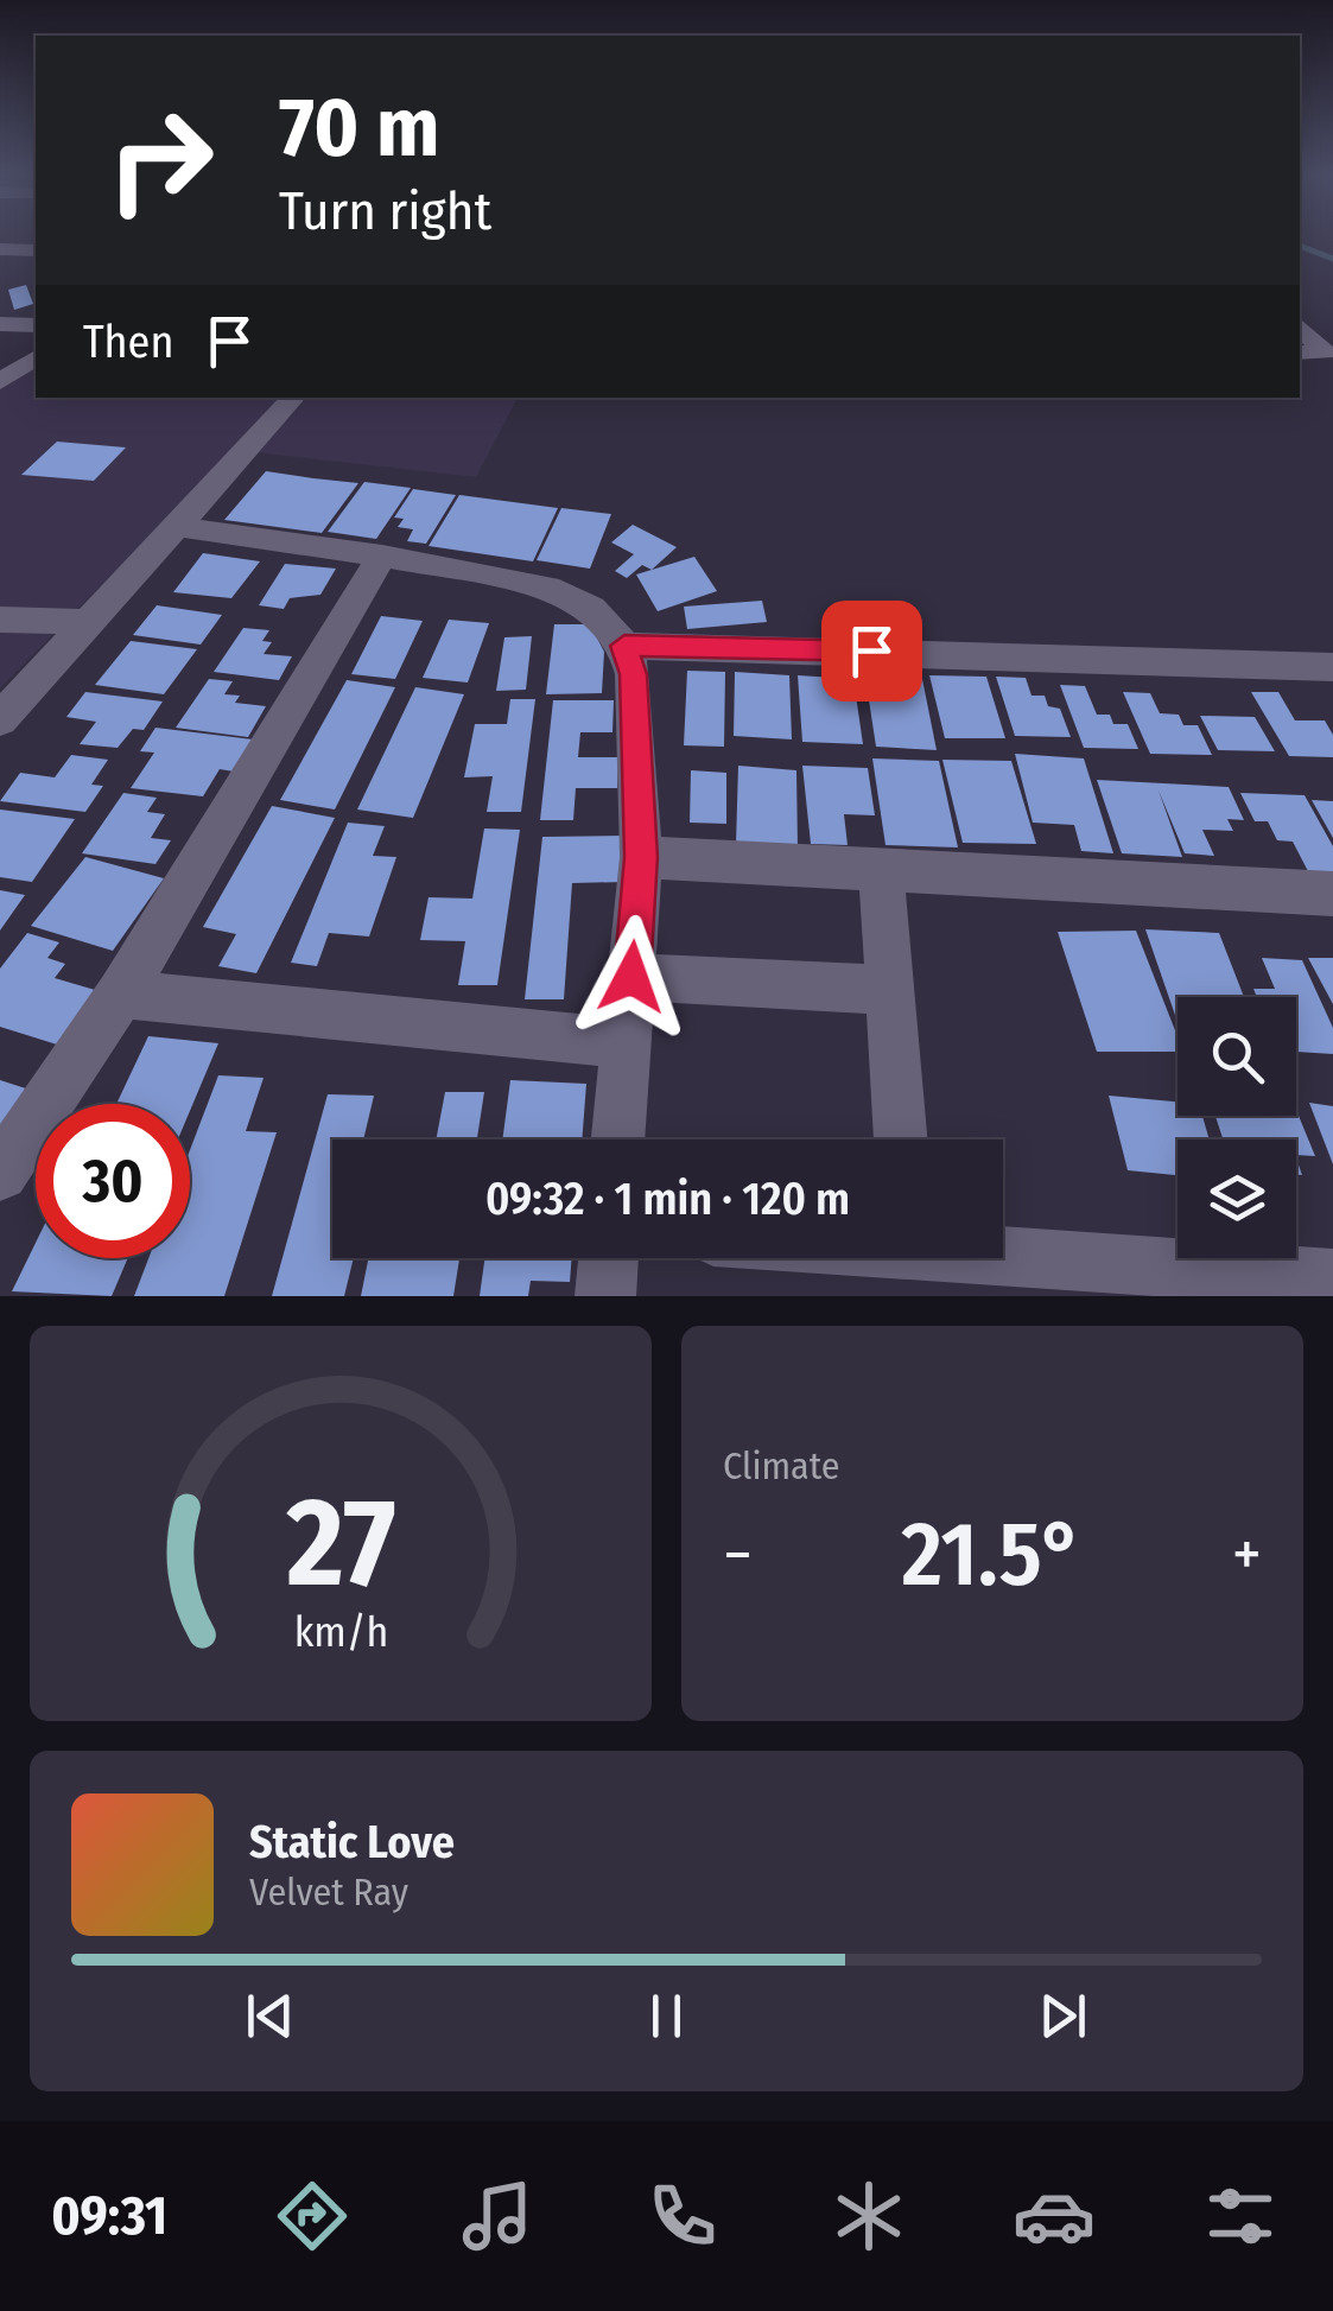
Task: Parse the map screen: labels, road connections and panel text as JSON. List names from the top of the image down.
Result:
{
  "page": {
    "turn": ["70 m", "Turn right"],
    "then": "Then",
    "limit": "30",
    "trip": "09:32 · 1 min · 120 m",
    "tile": "Climate",
    "heat": ["−", "21.5°", "+"],
    "song": ["Static Love", "Velvet Ray"],
    "tabs": "09:31",
    "gauge": ["27", "km/h"]
  }
}
